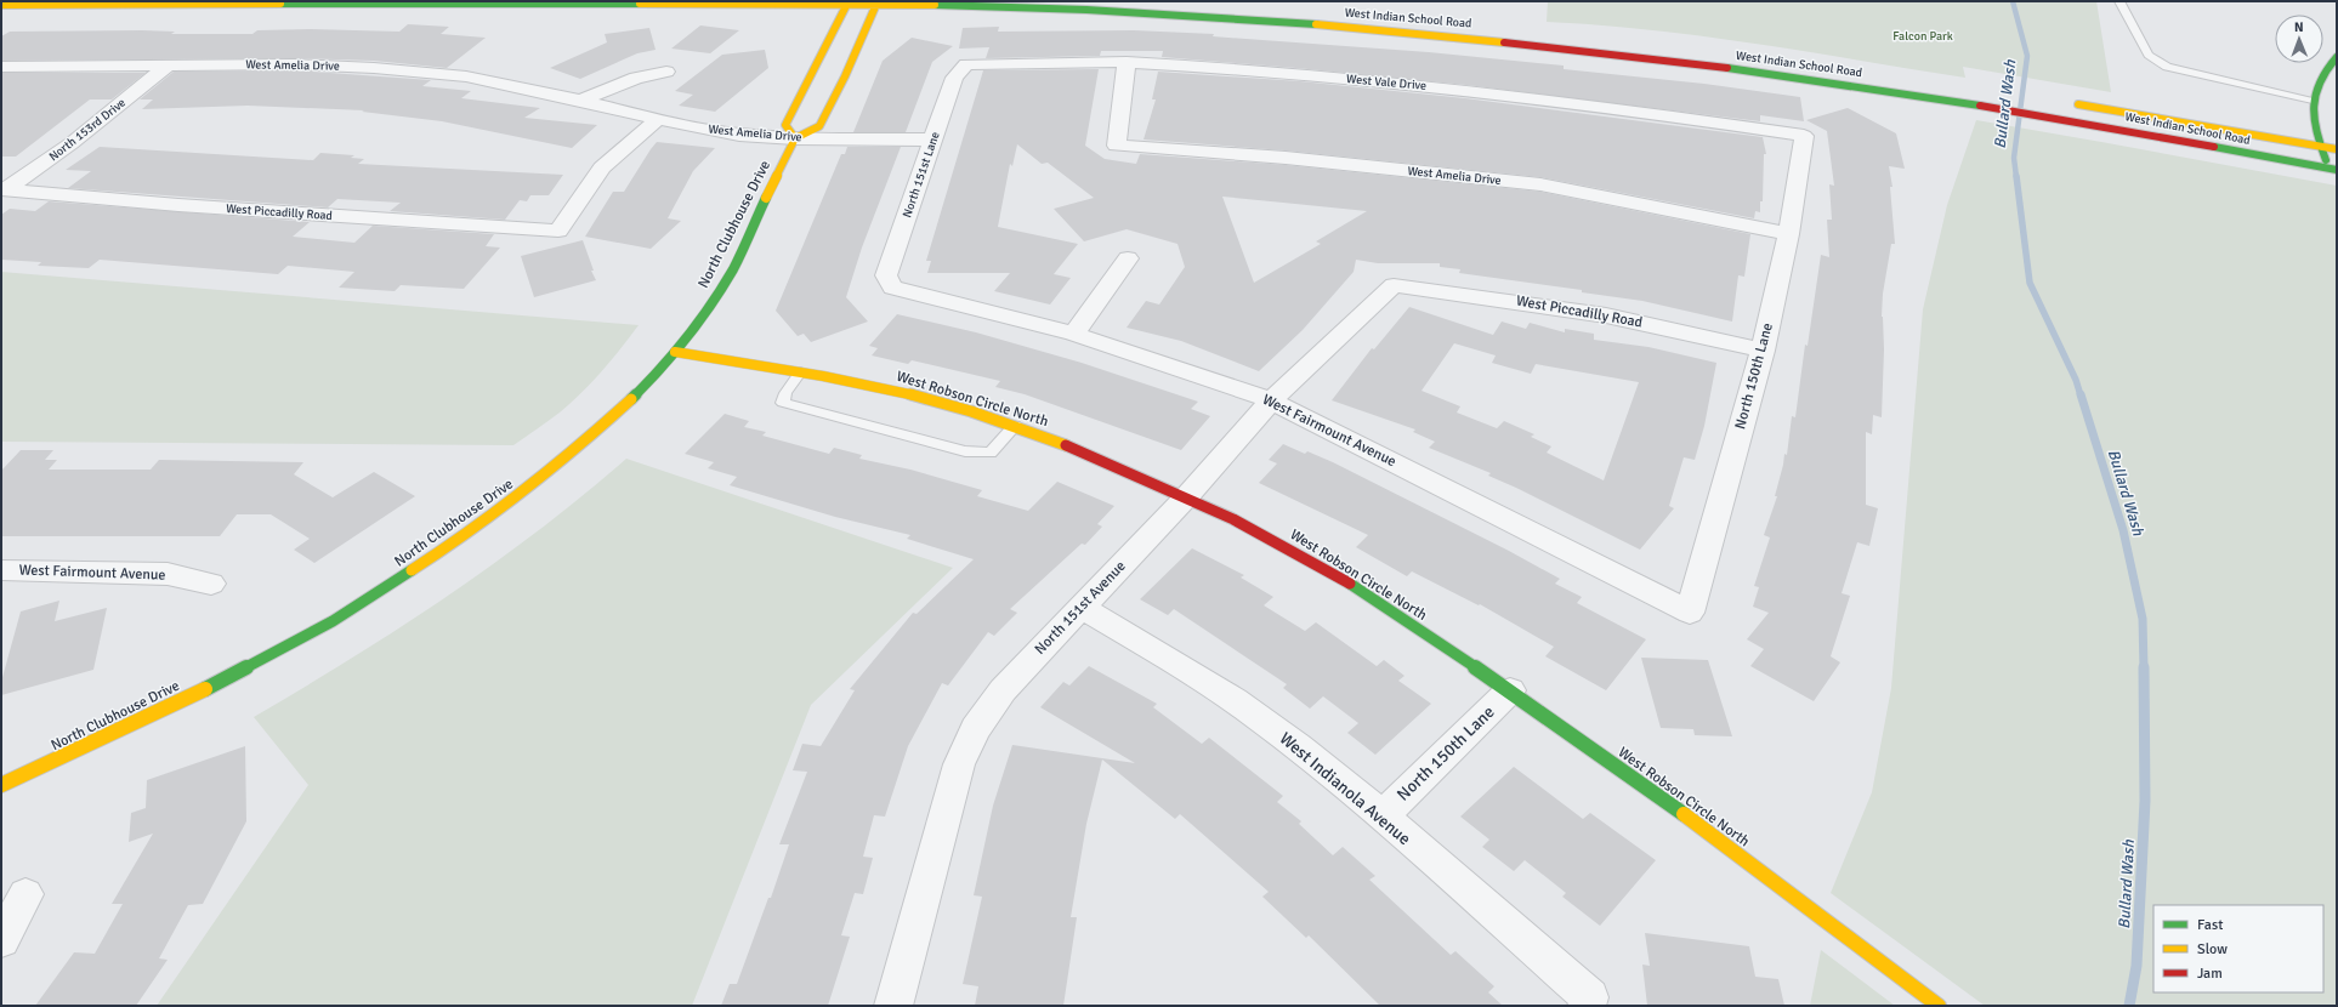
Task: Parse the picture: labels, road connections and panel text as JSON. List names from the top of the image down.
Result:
{
  "streets": {
    "street": [
      "West Indian School Road",
      "West Amelia Drive",
      "West Vale Drive",
      "North 153rd Drive",
      "North 151st Lane",
      "West Piccadilly Road",
      "North Clubhouse Drive",
      "North 150th Lane",
      "West Robson Circle North",
      "West Fairmount Avenue",
      "North 151st Avenue",
      "West Indianola Avenue"
    ]
  },
  "crossings": [
    ["West Amelia Drive", "West Vale Drive"],
    ["West Amelia Drive", "North 153rd Drive"],
    ["West Amelia Drive", "North 151st Lane"],
    ["West Amelia Drive", "West Piccadilly Road"],
    ["West Amelia Drive", "North Clubhouse Drive"],
    ["West Amelia Drive", "North 150th Lane"],
    ["West Vale Drive", "North 151st Lane"],
    ["West Vale Drive", "North 150th Lane"],
    ["North 153rd Drive", "West Piccadilly Road"],
    ["North 151st Lane", "West Fairmount Avenue"],
    ["West Piccadilly Road", "North 150th Lane"],
    ["West Piccadilly Road", "North 151st Avenue"],
    ["North Clubhouse Drive", "West Robson Circle North"],
    ["North 150th Lane", "West Robson Circle North"],
    ["North 150th Lane", "West Fairmount Avenue"],
    ["North 150th Lane", "West Indianola Avenue"],
    ["West Robson Circle North", "North 151st Avenue"],
    ["West Fairmount Avenue", "North 151st Avenue"],
    ["North 151st Avenue", "West Indianola Avenue"]
  ],
  "water": ["Bullard Wash"],
  "parks": ["Falcon Park"],
  "legend": ["Fast", "Slow", "Jam"],
  "north": "top"
}
